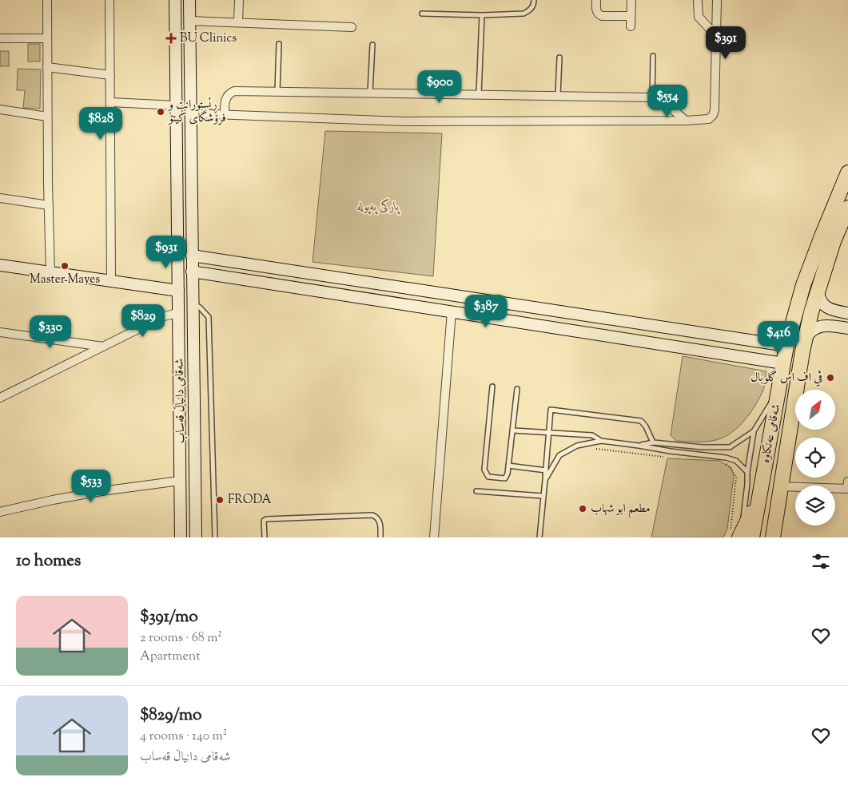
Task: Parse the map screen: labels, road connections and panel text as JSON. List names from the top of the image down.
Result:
{
  "streets": {
    "highway": ["شەقامی عەنکاوە"],
    "street": ["شەقامی دانیاڵ قەساب"]
  },
  "parks": ["پارکی پەپولە"],
  "places": {
    "health": ["BU Clinics"],
    "other": [
      "ڕێستورانت و فرۆشگای کیتۆ",
      "Master Mayes",
      "ڤي اف اس گلوبال",
      "FRODA",
      "مطعم ابو شهاب"
    ]
  },
  "north": "top right",
  "page": {
    "price": [
      "$391",
      "$900",
      "$554",
      "$828",
      "$931",
      "$387",
      "$829",
      "$330",
      "$416",
      "$533"
    ],
    "heading": "10 homes",
    "list": [
      {
        "name": "$391/mo",
        "note": "2 rooms · 68 m² · Apartment"
      },
      {
        "name": "$829/mo",
        "note": "4 rooms · 140 m² · شەقامی دانیاڵ قەساب"
      }
    ]
  }
}
